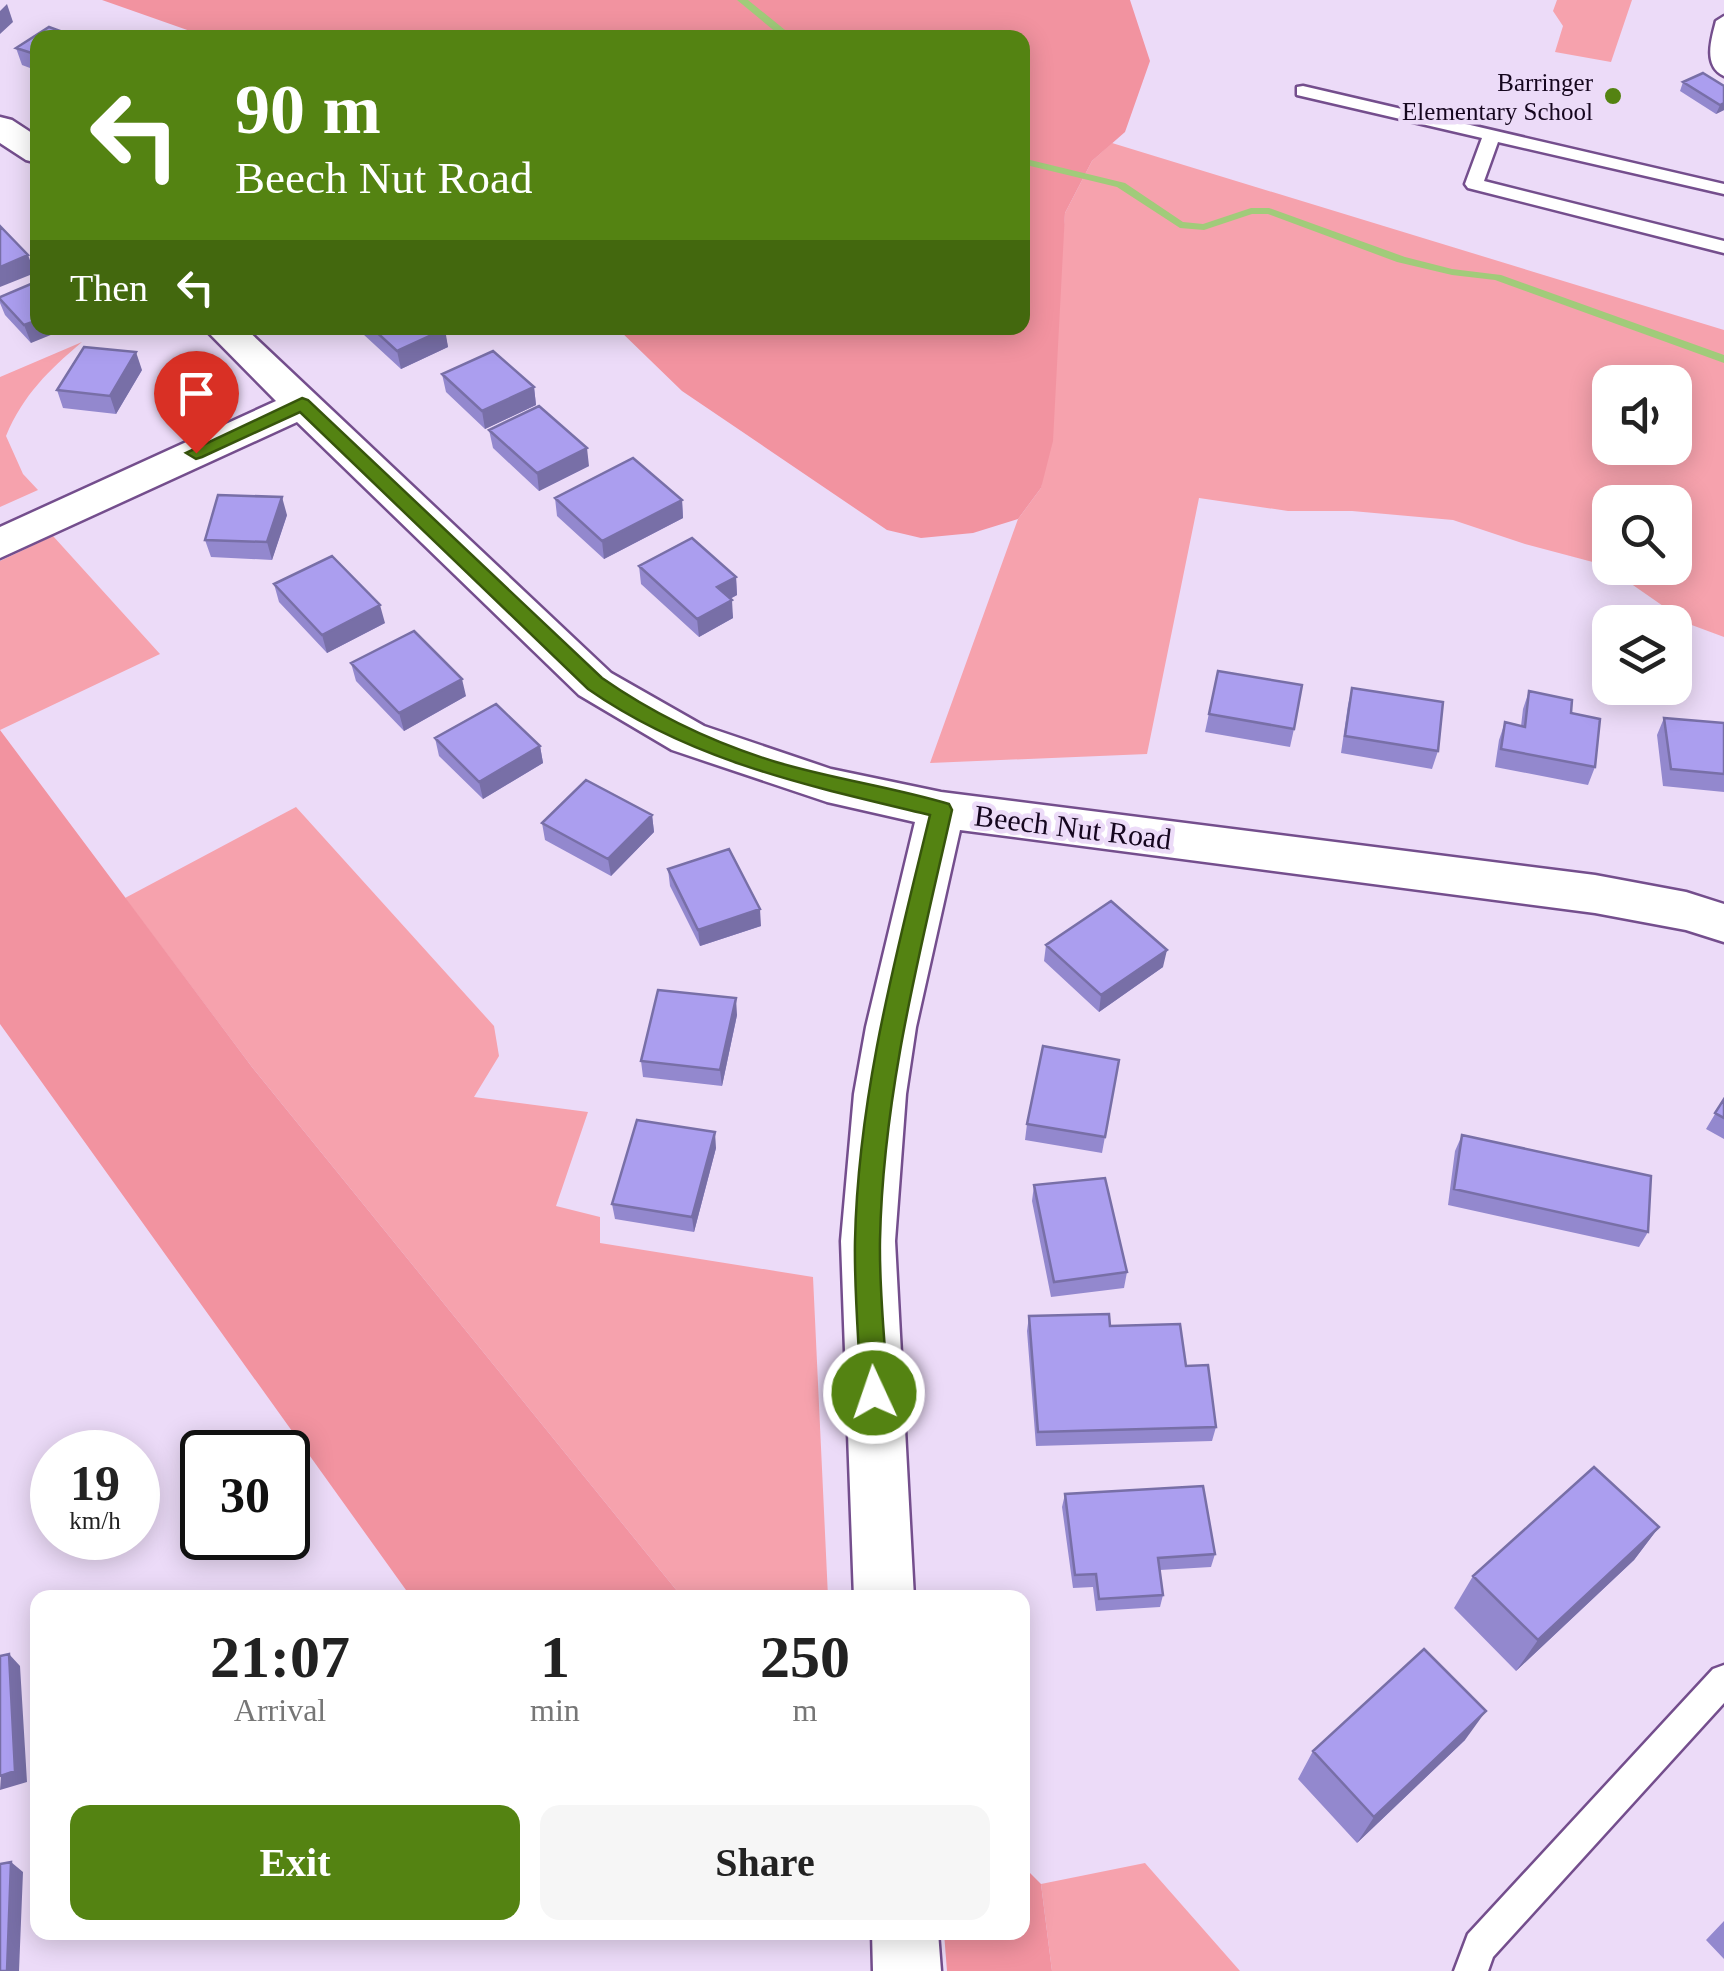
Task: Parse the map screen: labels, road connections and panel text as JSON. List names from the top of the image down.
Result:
{
  "streets": {
    "street": ["Beech Nut Road"]
  },
  "places": ["Barringer Elementary School"],
  "page": {
    "turn": ["90 m", "Beech Nut Road"],
    "then": "Then",
    "speed": "19 km/h",
    "limit": "30",
    "eta": [
      "21:07",
      "Arrival",
      "1",
      "min",
      "250",
      "m"
    ],
    "buttons": ["Exit", "Share"]
  }
}
